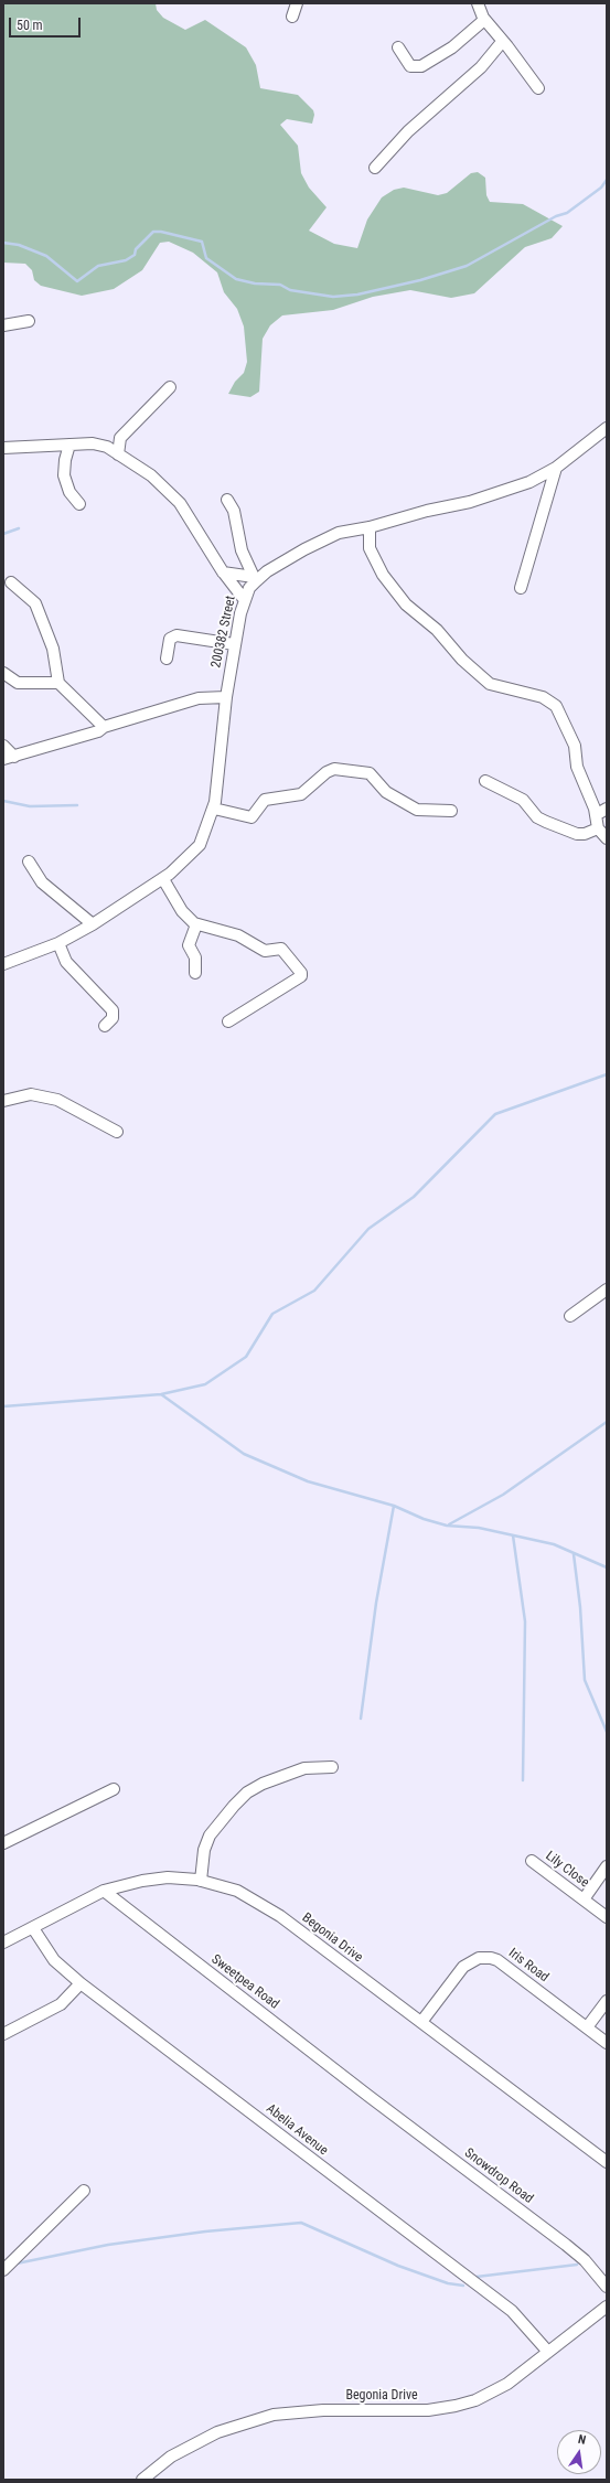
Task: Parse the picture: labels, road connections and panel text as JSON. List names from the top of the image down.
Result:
{
  "streets": {
    "street": [
      "200382 Street",
      "Lily Close",
      "Begonia Drive",
      "Iris Road",
      "Sweetpea Road",
      "Abelia Avenue",
      "Snowdrop Road"
    ]
  },
  "crossings": [
    ["Begonia Drive", "Iris Road"],
    ["Begonia Drive", "Sweetpea Road"],
    ["Begonia Drive", "Abelia Avenue"],
    ["Sweetpea Road", "Snowdrop Road"]
  ],
  "scale_bar": "50 m",
  "north": "top"
}
